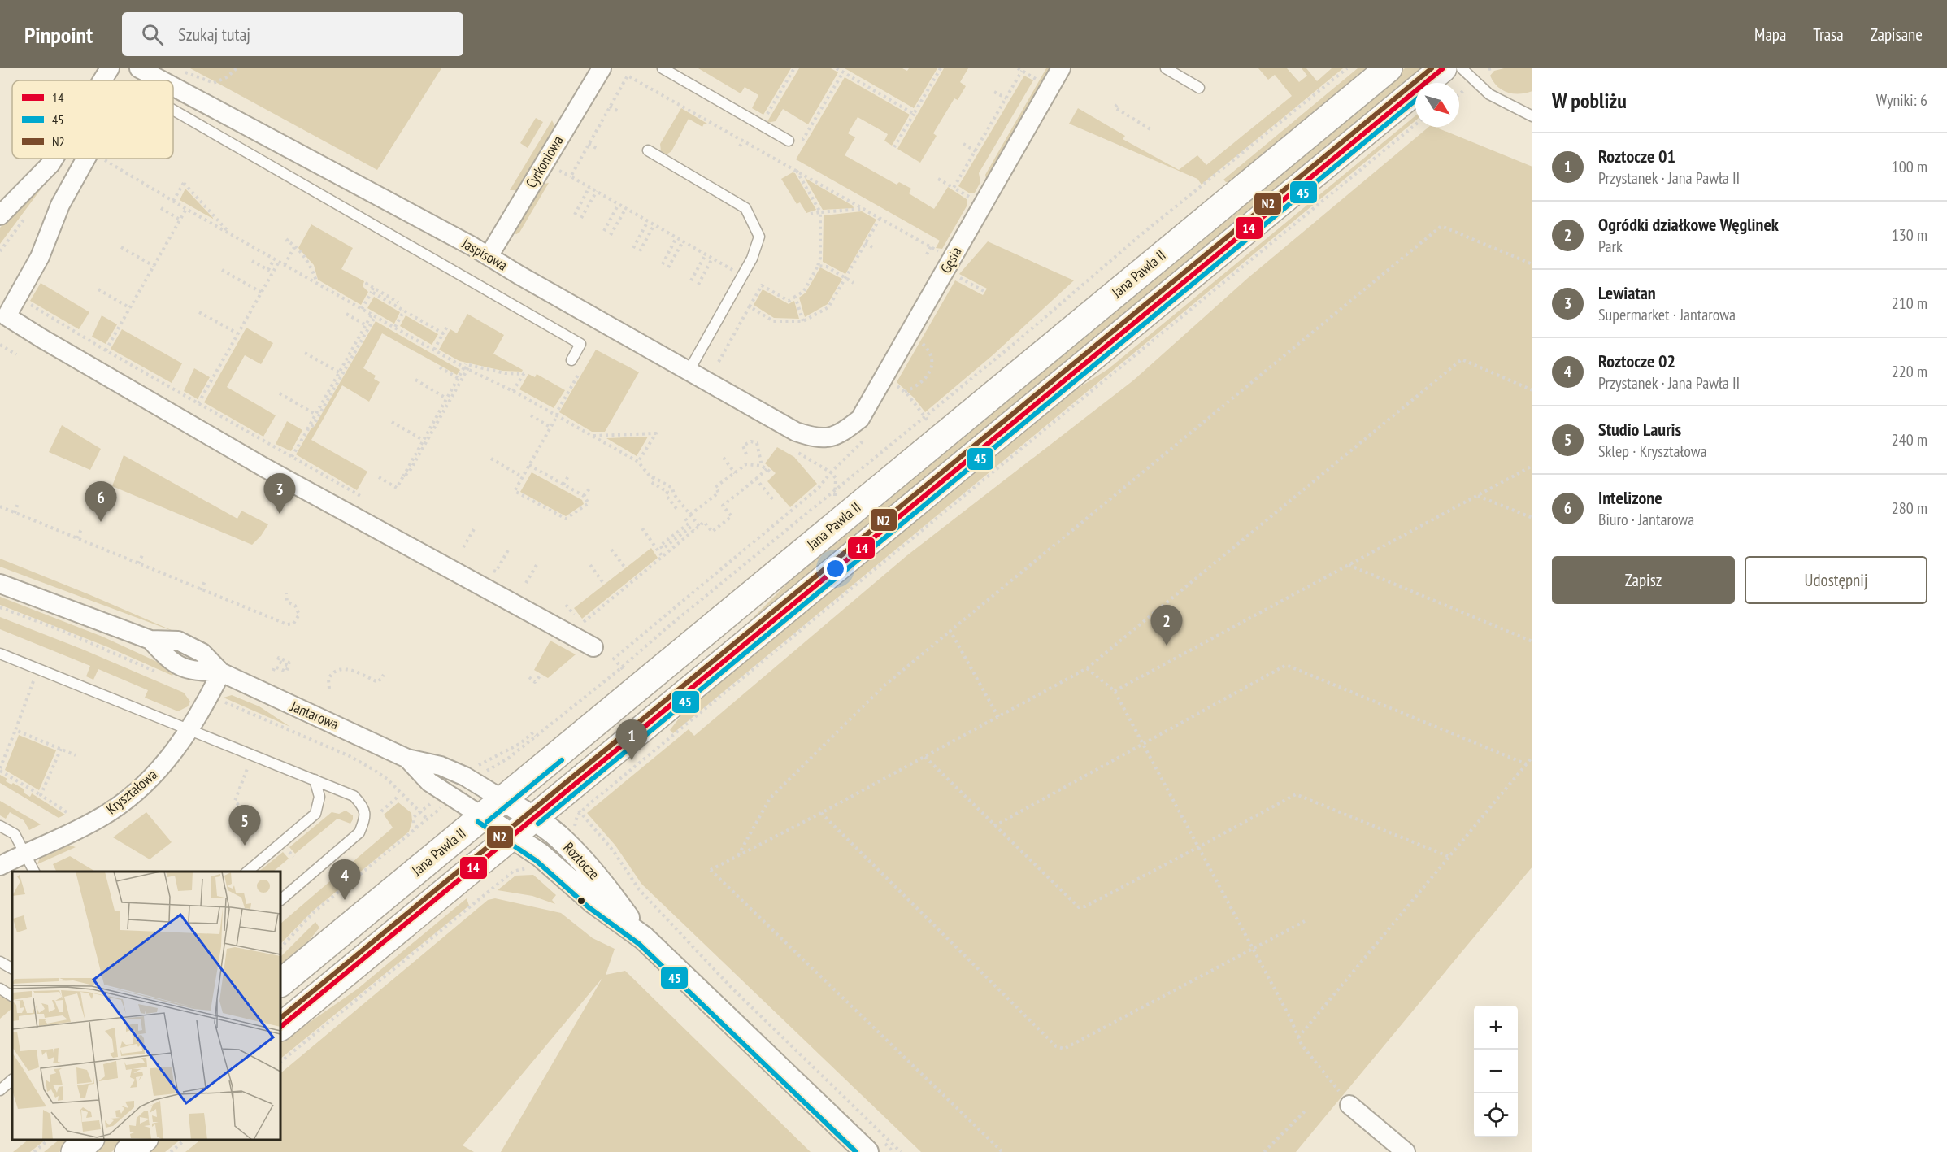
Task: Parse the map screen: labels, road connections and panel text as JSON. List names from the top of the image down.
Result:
{
  "streets": {
    "main road": ["Jana Pawła II"],
    "street": [
      "Cyrkoniowa",
      "Jaspisowa",
      "Gęsia",
      "Jantarowa",
      "Kryształowa",
      "Roztocze"
    ]
  },
  "crossings": [
    ["Cyrkoniowa", "Jaspisowa"],
    ["Jaspisowa", "Gęsia"],
    ["Jana Pawła II", "Jantarowa"],
    ["Jana Pawła II", "Roztocze"],
    ["Jantarowa", "Kryształowa"],
    ["Jantarowa", "Roztocze"]
  ],
  "lines": ["transit line 14", "transit line N2", "transit line 45"],
  "legend": ["14", "45", "N2"],
  "north": "bottom right",
  "page": {
    "header": "Pinpoint",
    "search": "Szukaj tutaj",
    "nav": ["Mapa", "Trasa", "Zapisane"],
    "heading": ["W pobliżu", "Wyniki: 6"],
    "list": [
      {
        "mark": "1",
        "name": "Roztocze 01",
        "note": "Przystanek · Jana Pawła II",
        "value": "100 m"
      },
      {
        "mark": "2",
        "name": "Ogródki działkowe Węglinek",
        "note": "Park",
        "value": "130 m"
      },
      {
        "mark": "3",
        "name": "Lewiatan",
        "note": "Supermarket · Jantarowa",
        "value": "210 m"
      },
      {
        "mark": "4",
        "name": "Roztocze 02",
        "note": "Przystanek · Jana Pawła II",
        "value": "220 m"
      },
      {
        "mark": "5",
        "name": "Studio Lauris",
        "note": "Sklep · Kryształowa",
        "value": "240 m"
      },
      {
        "mark": "6",
        "name": "Intelizone",
        "note": "Biuro · Jantarowa",
        "value": "280 m"
      }
    ],
    "pins": [
      "3",
      "6",
      "2",
      "1",
      "5",
      "4"
    ],
    "buttons": ["Zapisz", "Udostępnij"],
    "map_buttons": ["+", "−"]
  }
}
